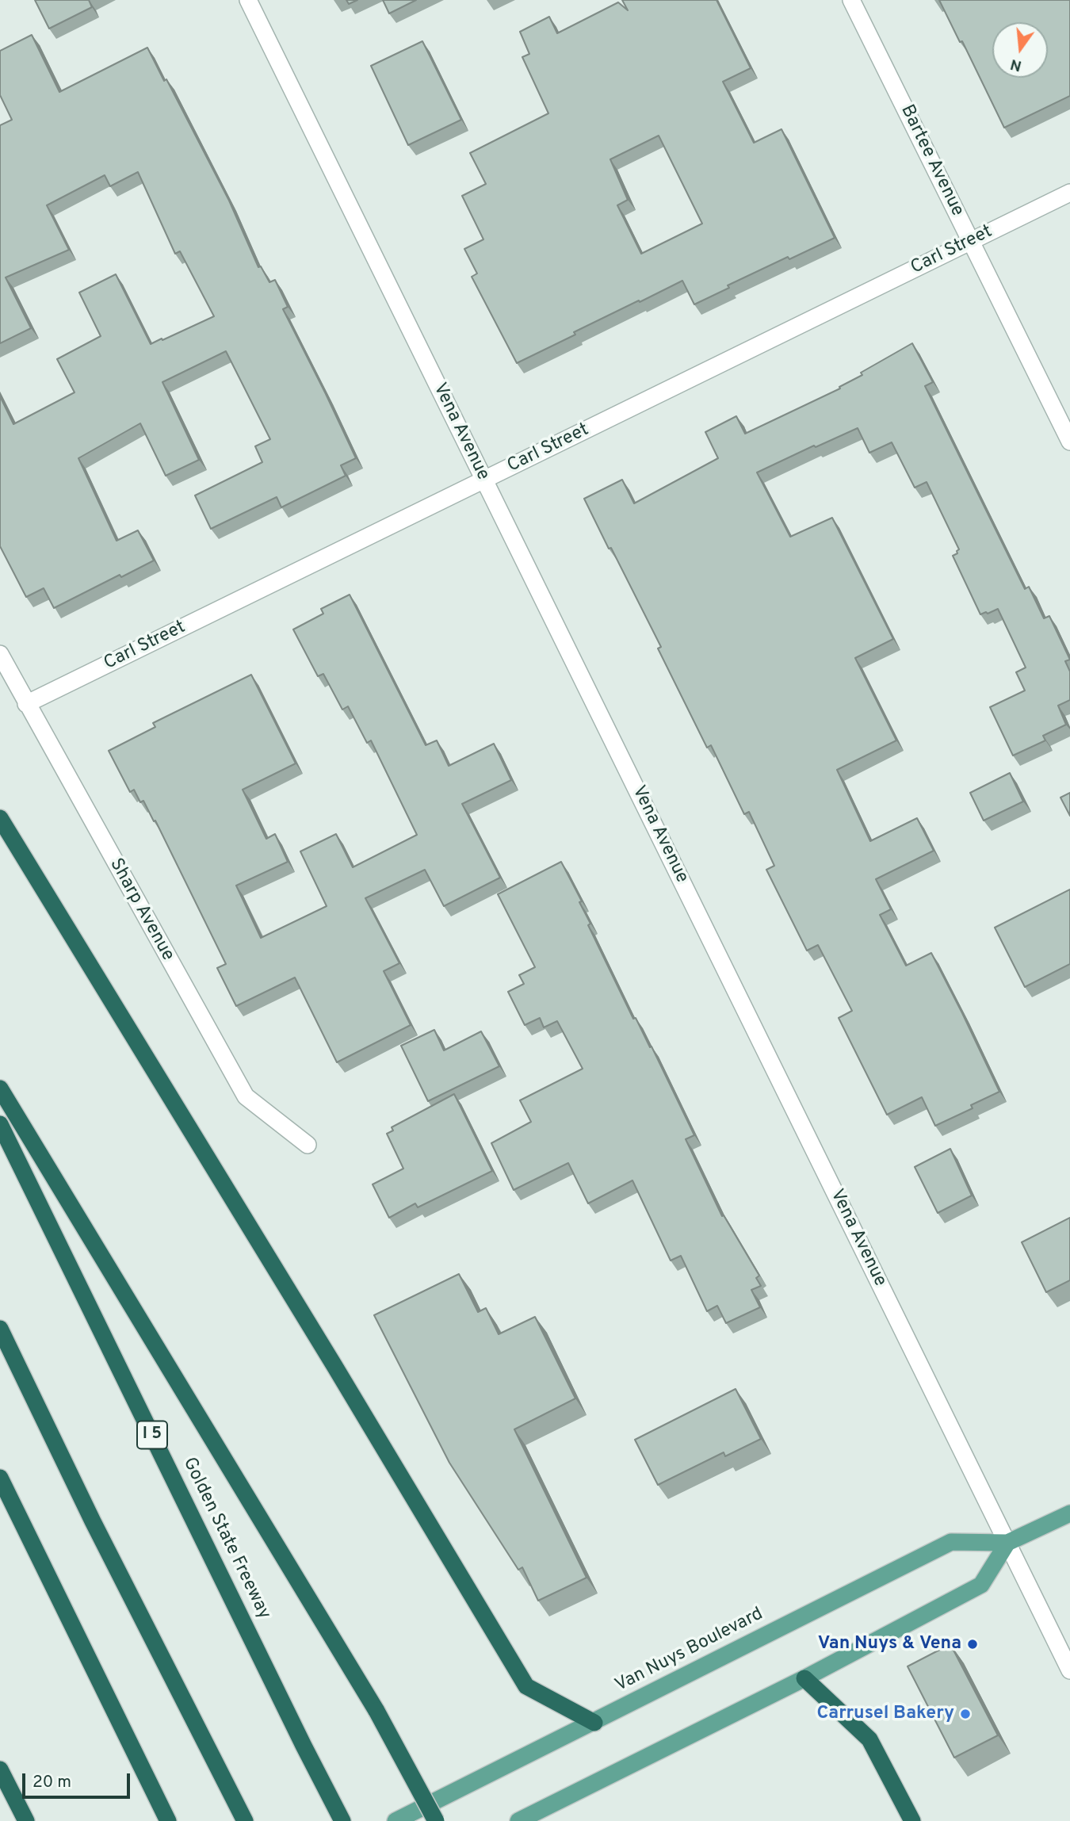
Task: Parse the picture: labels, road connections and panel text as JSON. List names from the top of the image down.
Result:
{
  "streets": {
    "highway": ["I 5", "Golden State Freeway"],
    "main road": ["Van Nuys Boulevard"],
    "street": [
      "Bartee Avenue",
      "Carl Street",
      "Vena Avenue",
      "Sharp Avenue"
    ]
  },
  "crossings": [
    ["Bartee Avenue", "Carl Street"],
    ["Carl Street", "Vena Avenue"],
    ["Carl Street", "Sharp Avenue"],
    ["Vena Avenue", "Van Nuys Boulevard"]
  ],
  "places": ["Van Nuys & Vena", "Carrusel Bakery"],
  "scale_bar": "20 m",
  "north": "bottom"
}
